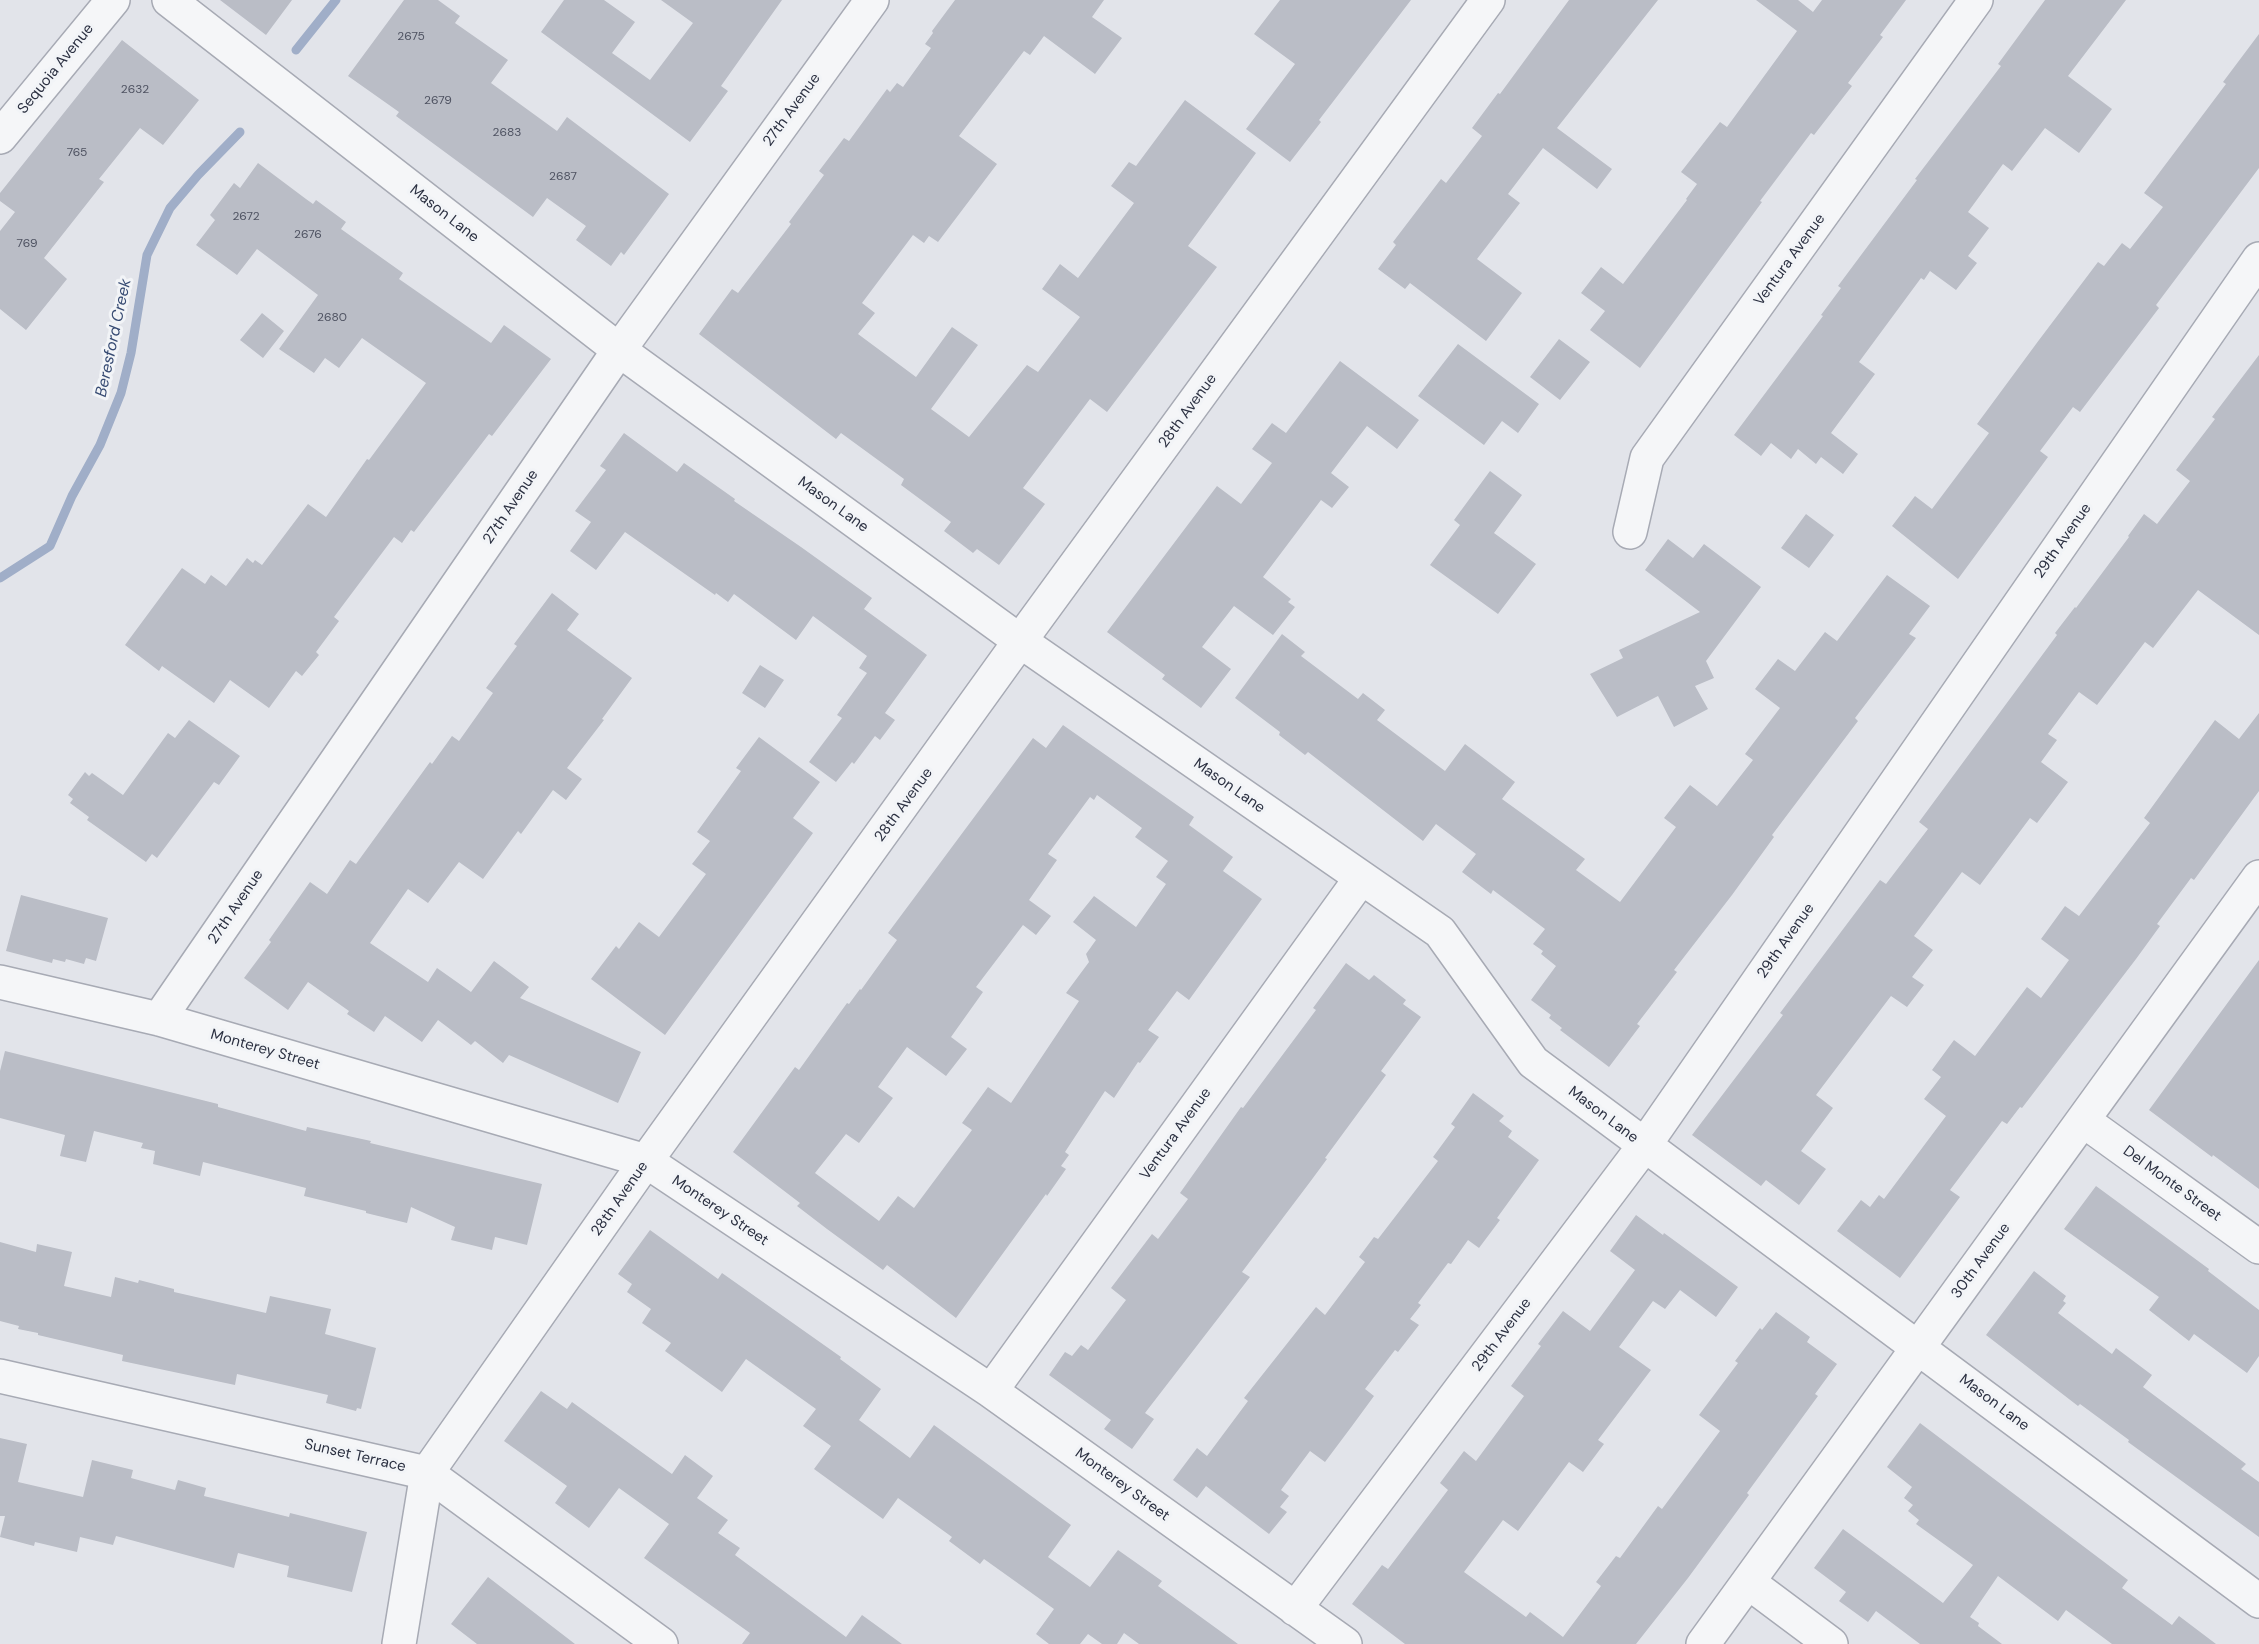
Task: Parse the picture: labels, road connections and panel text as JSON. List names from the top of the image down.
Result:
{
  "streets": {
    "street": [
      "Sequoia Avenue",
      "27th Avenue",
      "Mason Lane",
      "Ventura Avenue",
      "28th Avenue",
      "29th Avenue",
      "Monterey Street",
      "Del Monte Street",
      "30th Avenue",
      "Sunset Terrace"
    ]
  },
  "crossings": [
    ["27th Avenue", "Mason Lane"],
    ["27th Avenue", "Monterey Street"],
    ["Mason Lane", "Ventura Avenue"],
    ["Mason Lane", "28th Avenue"],
    ["Mason Lane", "29th Avenue"],
    ["Mason Lane", "30th Avenue"],
    ["Ventura Avenue", "Monterey Street"],
    ["28th Avenue", "Monterey Street"],
    ["28th Avenue", "Sunset Terrace"],
    ["29th Avenue", "Monterey Street"],
    ["Del Monte Street", "30th Avenue"]
  ],
  "water": ["Beresford Creek"],
  "house_numbers": [
    "2675",
    "2632",
    "2679",
    "2683",
    "765",
    "2687",
    "2672",
    "2676",
    "769",
    "2680"
  ]
}
